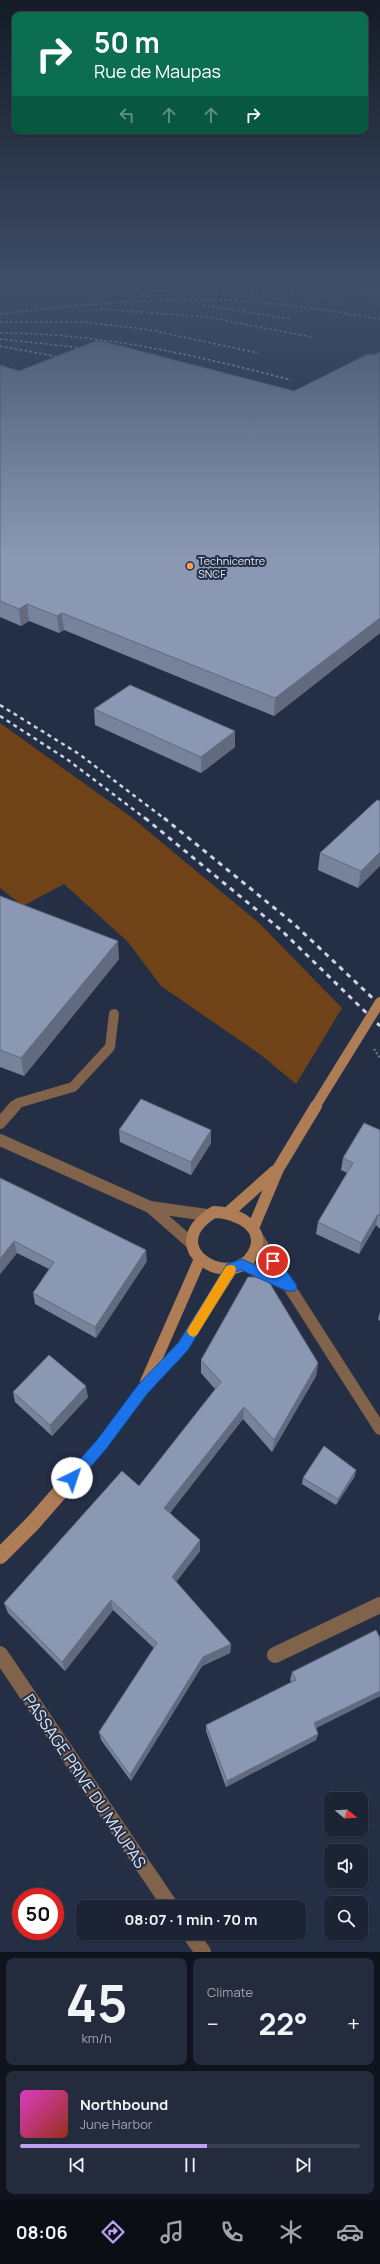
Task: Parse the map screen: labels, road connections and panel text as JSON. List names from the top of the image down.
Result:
{
  "streets": {
    "street": ["PASSAGE PRIVE DU MAUPAS"]
  },
  "places": ["Technicentre SNCF"],
  "north": "right",
  "page": {
    "turn": ["50 m", "Rue de Maupas"],
    "limit": "50",
    "trip": "08:07 · 1 min · 70 m",
    "tile": [
      ["45", "km/h"],
      "Climate"
    ],
    "heat": ["−", "22°", "+"],
    "song": ["Northbound", "June Harbor"],
    "tabs": "08:06"
  }
}
